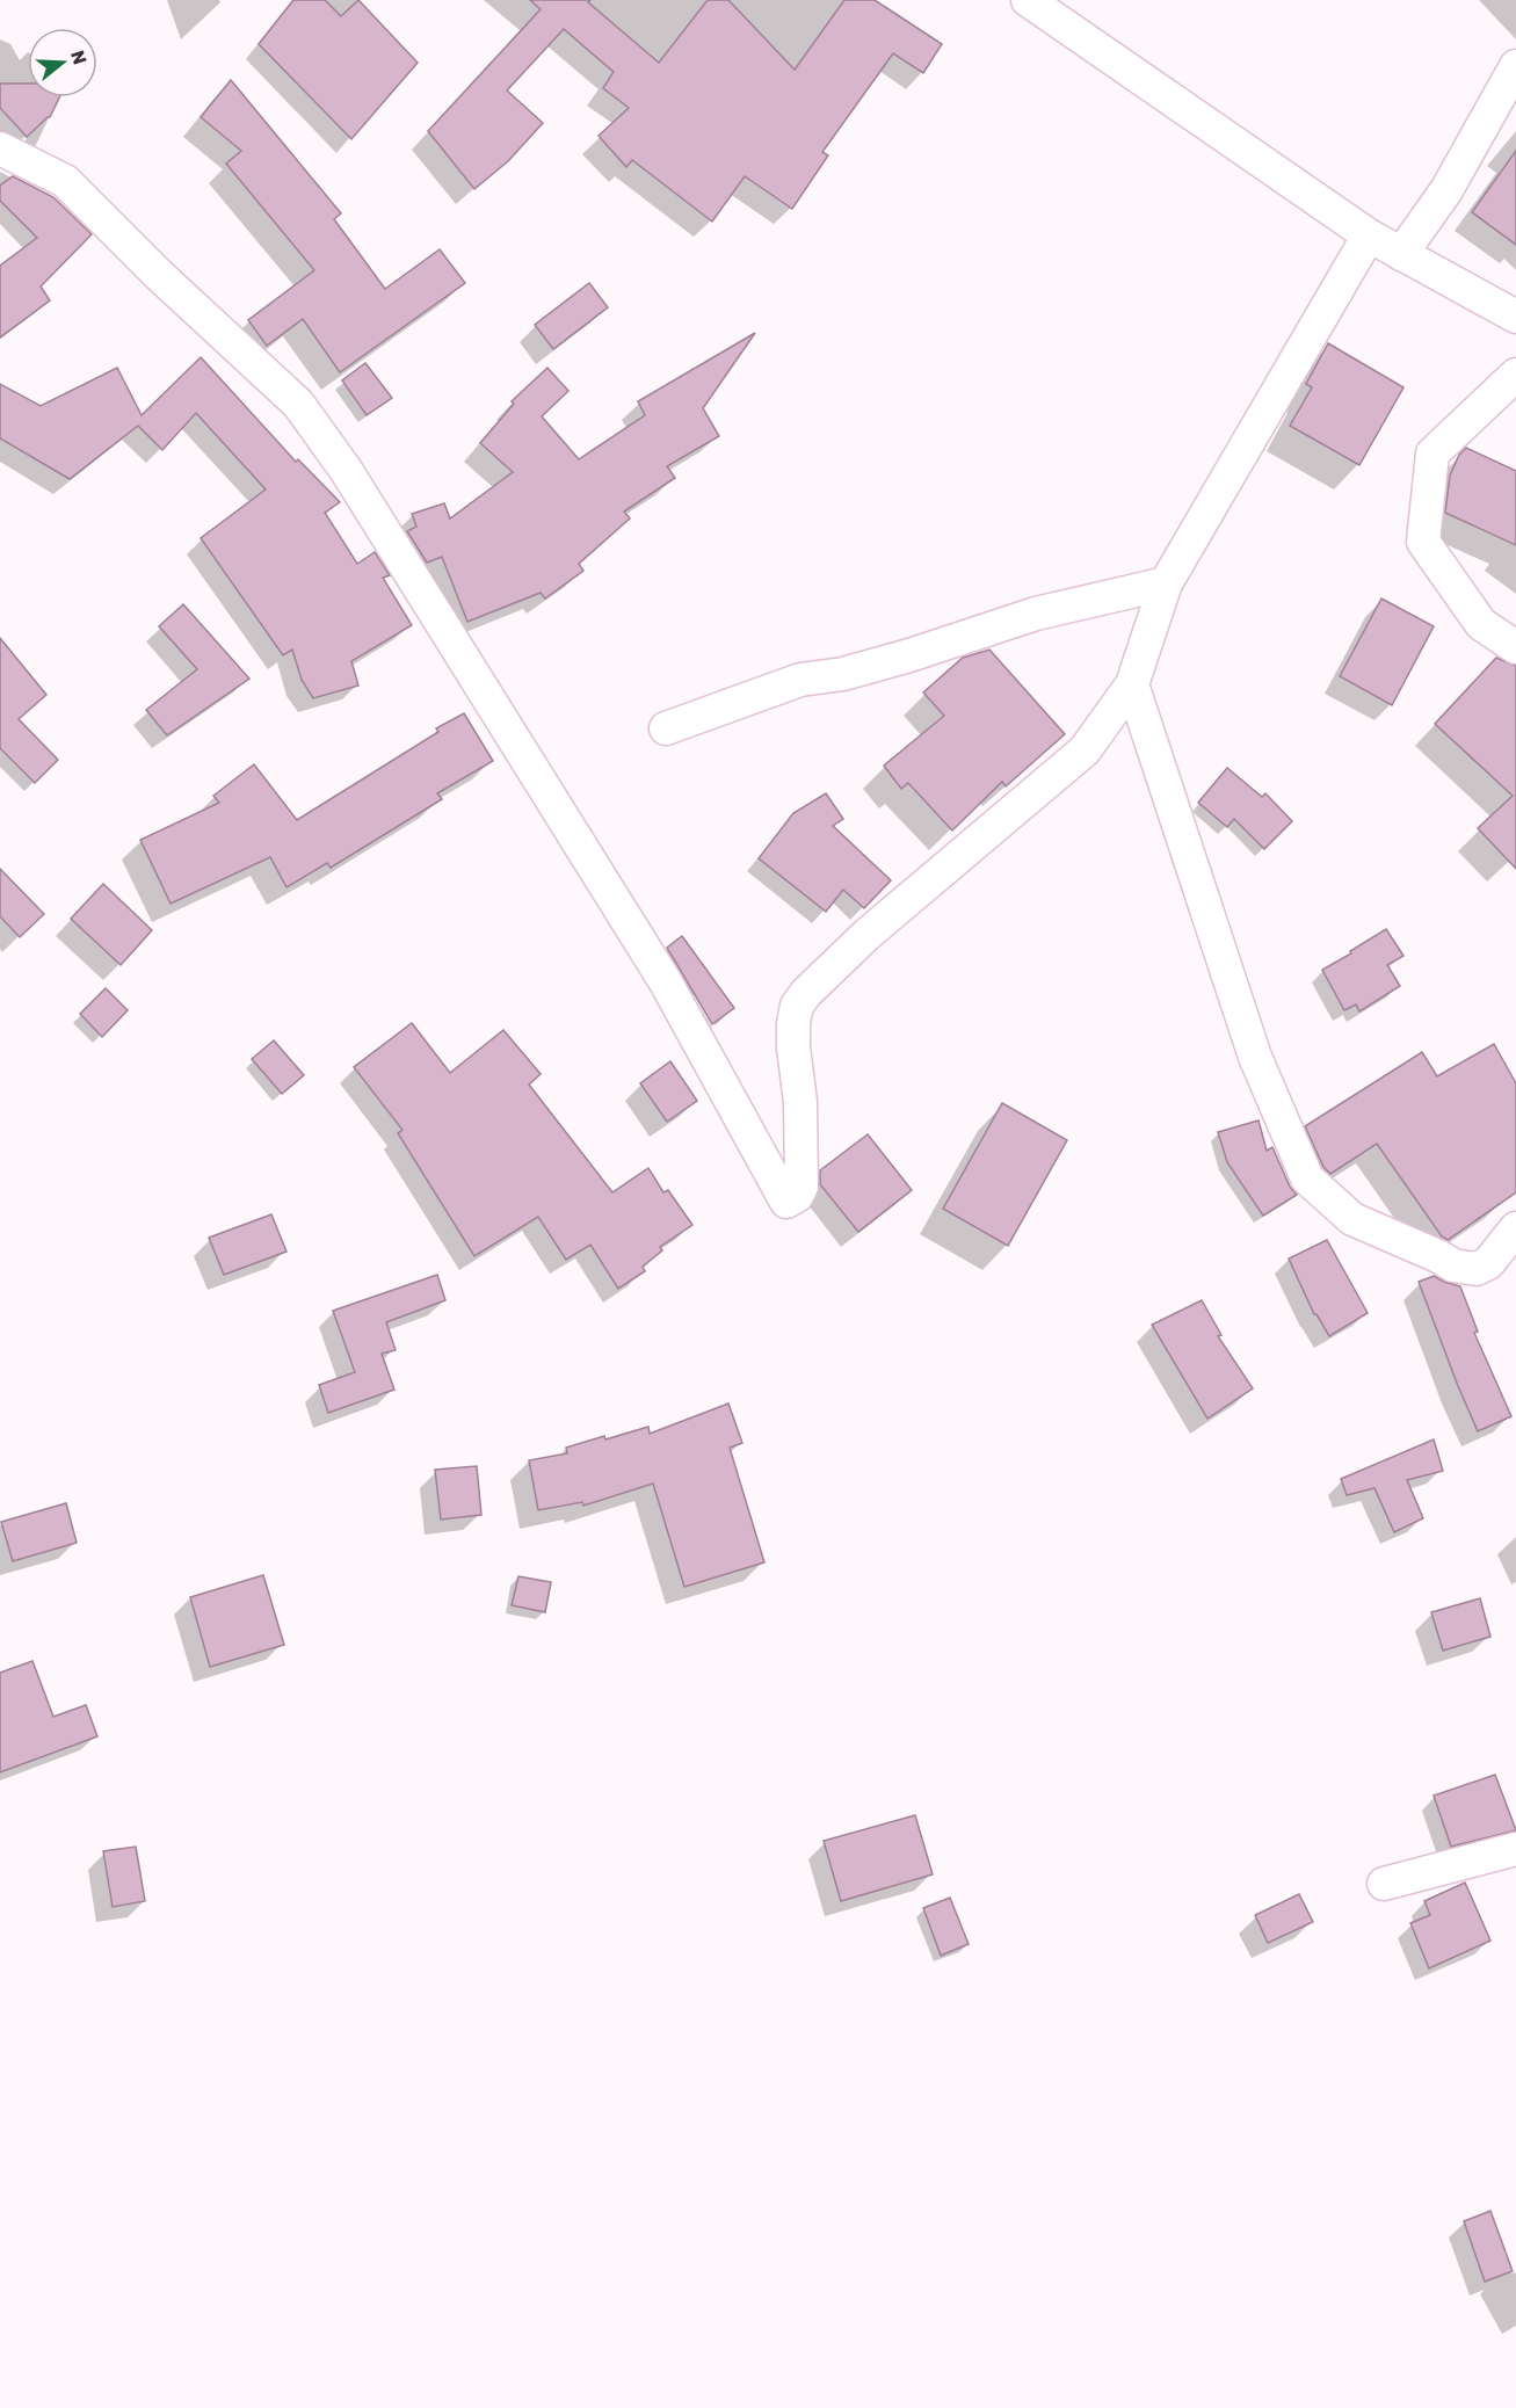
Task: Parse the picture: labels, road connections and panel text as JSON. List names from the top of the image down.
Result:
{
  "north": "right"
}
